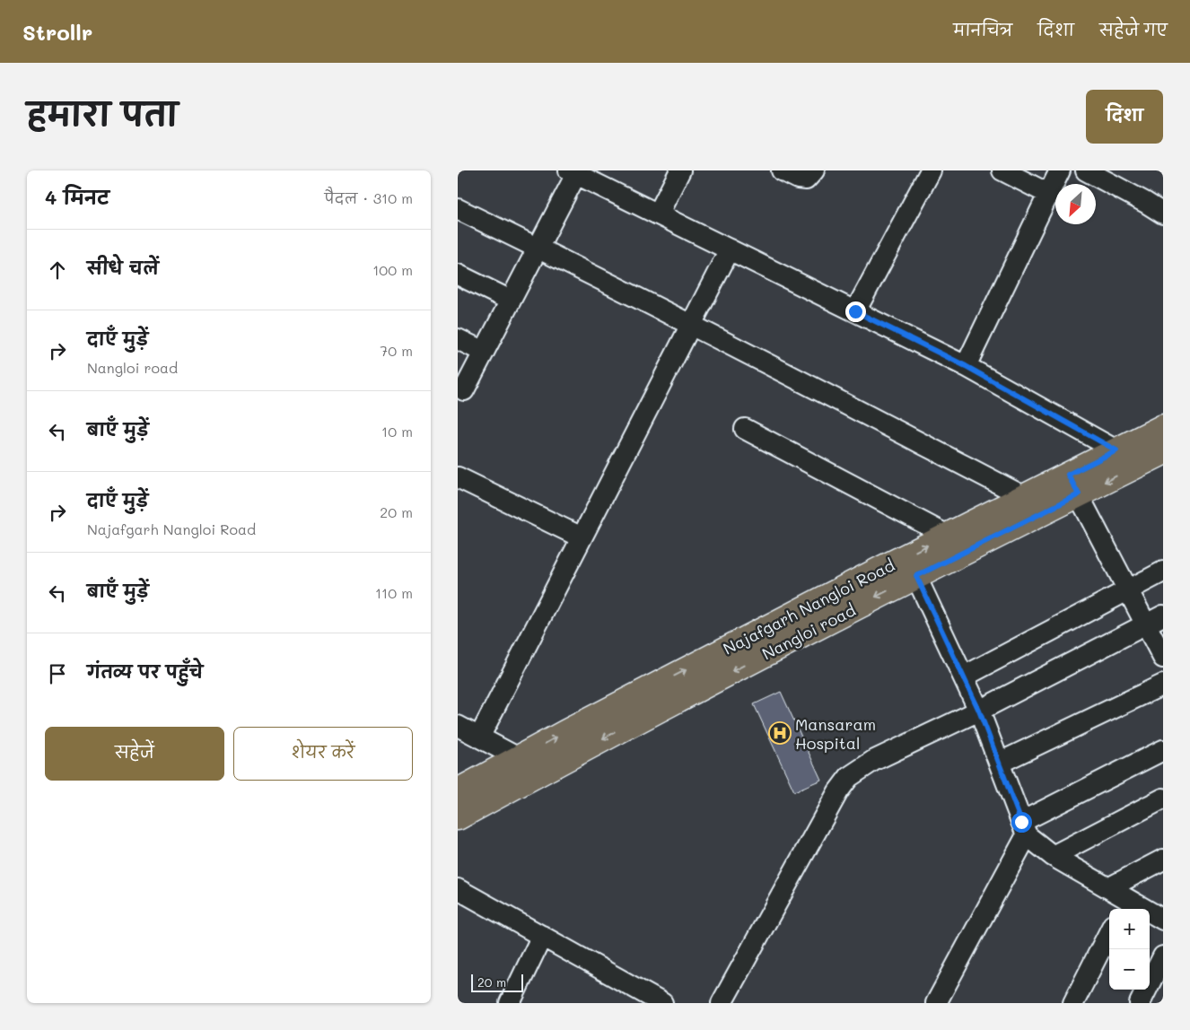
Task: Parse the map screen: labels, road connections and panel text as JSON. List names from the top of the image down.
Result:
{
  "streets": {
    "main road": ["Najafgarh Nangloi Road", "Nangloi road"]
  },
  "crossings": [
    ["Najafgarh Nangloi Road", "Nangloi road"]
  ],
  "one_way": ["Najafgarh Nangloi Road", "Nangloi road"],
  "places": {
    "hospital": ["Mansaram Hospital"]
  },
  "scale_bar": "20 m",
  "north": "bottom left",
  "page": {
    "header": "Strollr",
    "nav": ["मानचित्र", "दिशा", "सहेजे गए"],
    "title": "हमारा पता",
    "buttons": [
      "दिशा",
      ["सहेजें", "शेयर करें"]
    ],
    "heading": ["4 मिनट", "पैदल · 310 m"],
    "list": [
      ["सीधे चलें", "100 m"],
      ["दाएँ मुड़ें", "Nangloi road", "70 m"],
      ["बाएँ मुड़ें", "10 m"],
      ["दाएँ मुड़ें", "Najafgarh Nangloi Road", "20 m"],
      ["बाएँ मुड़ें", "110 m"],
      "गंतव्य पर पहुँचे"
    ],
    "map_buttons": ["+", "−"],
    "scale": "20 m"
  }
}
